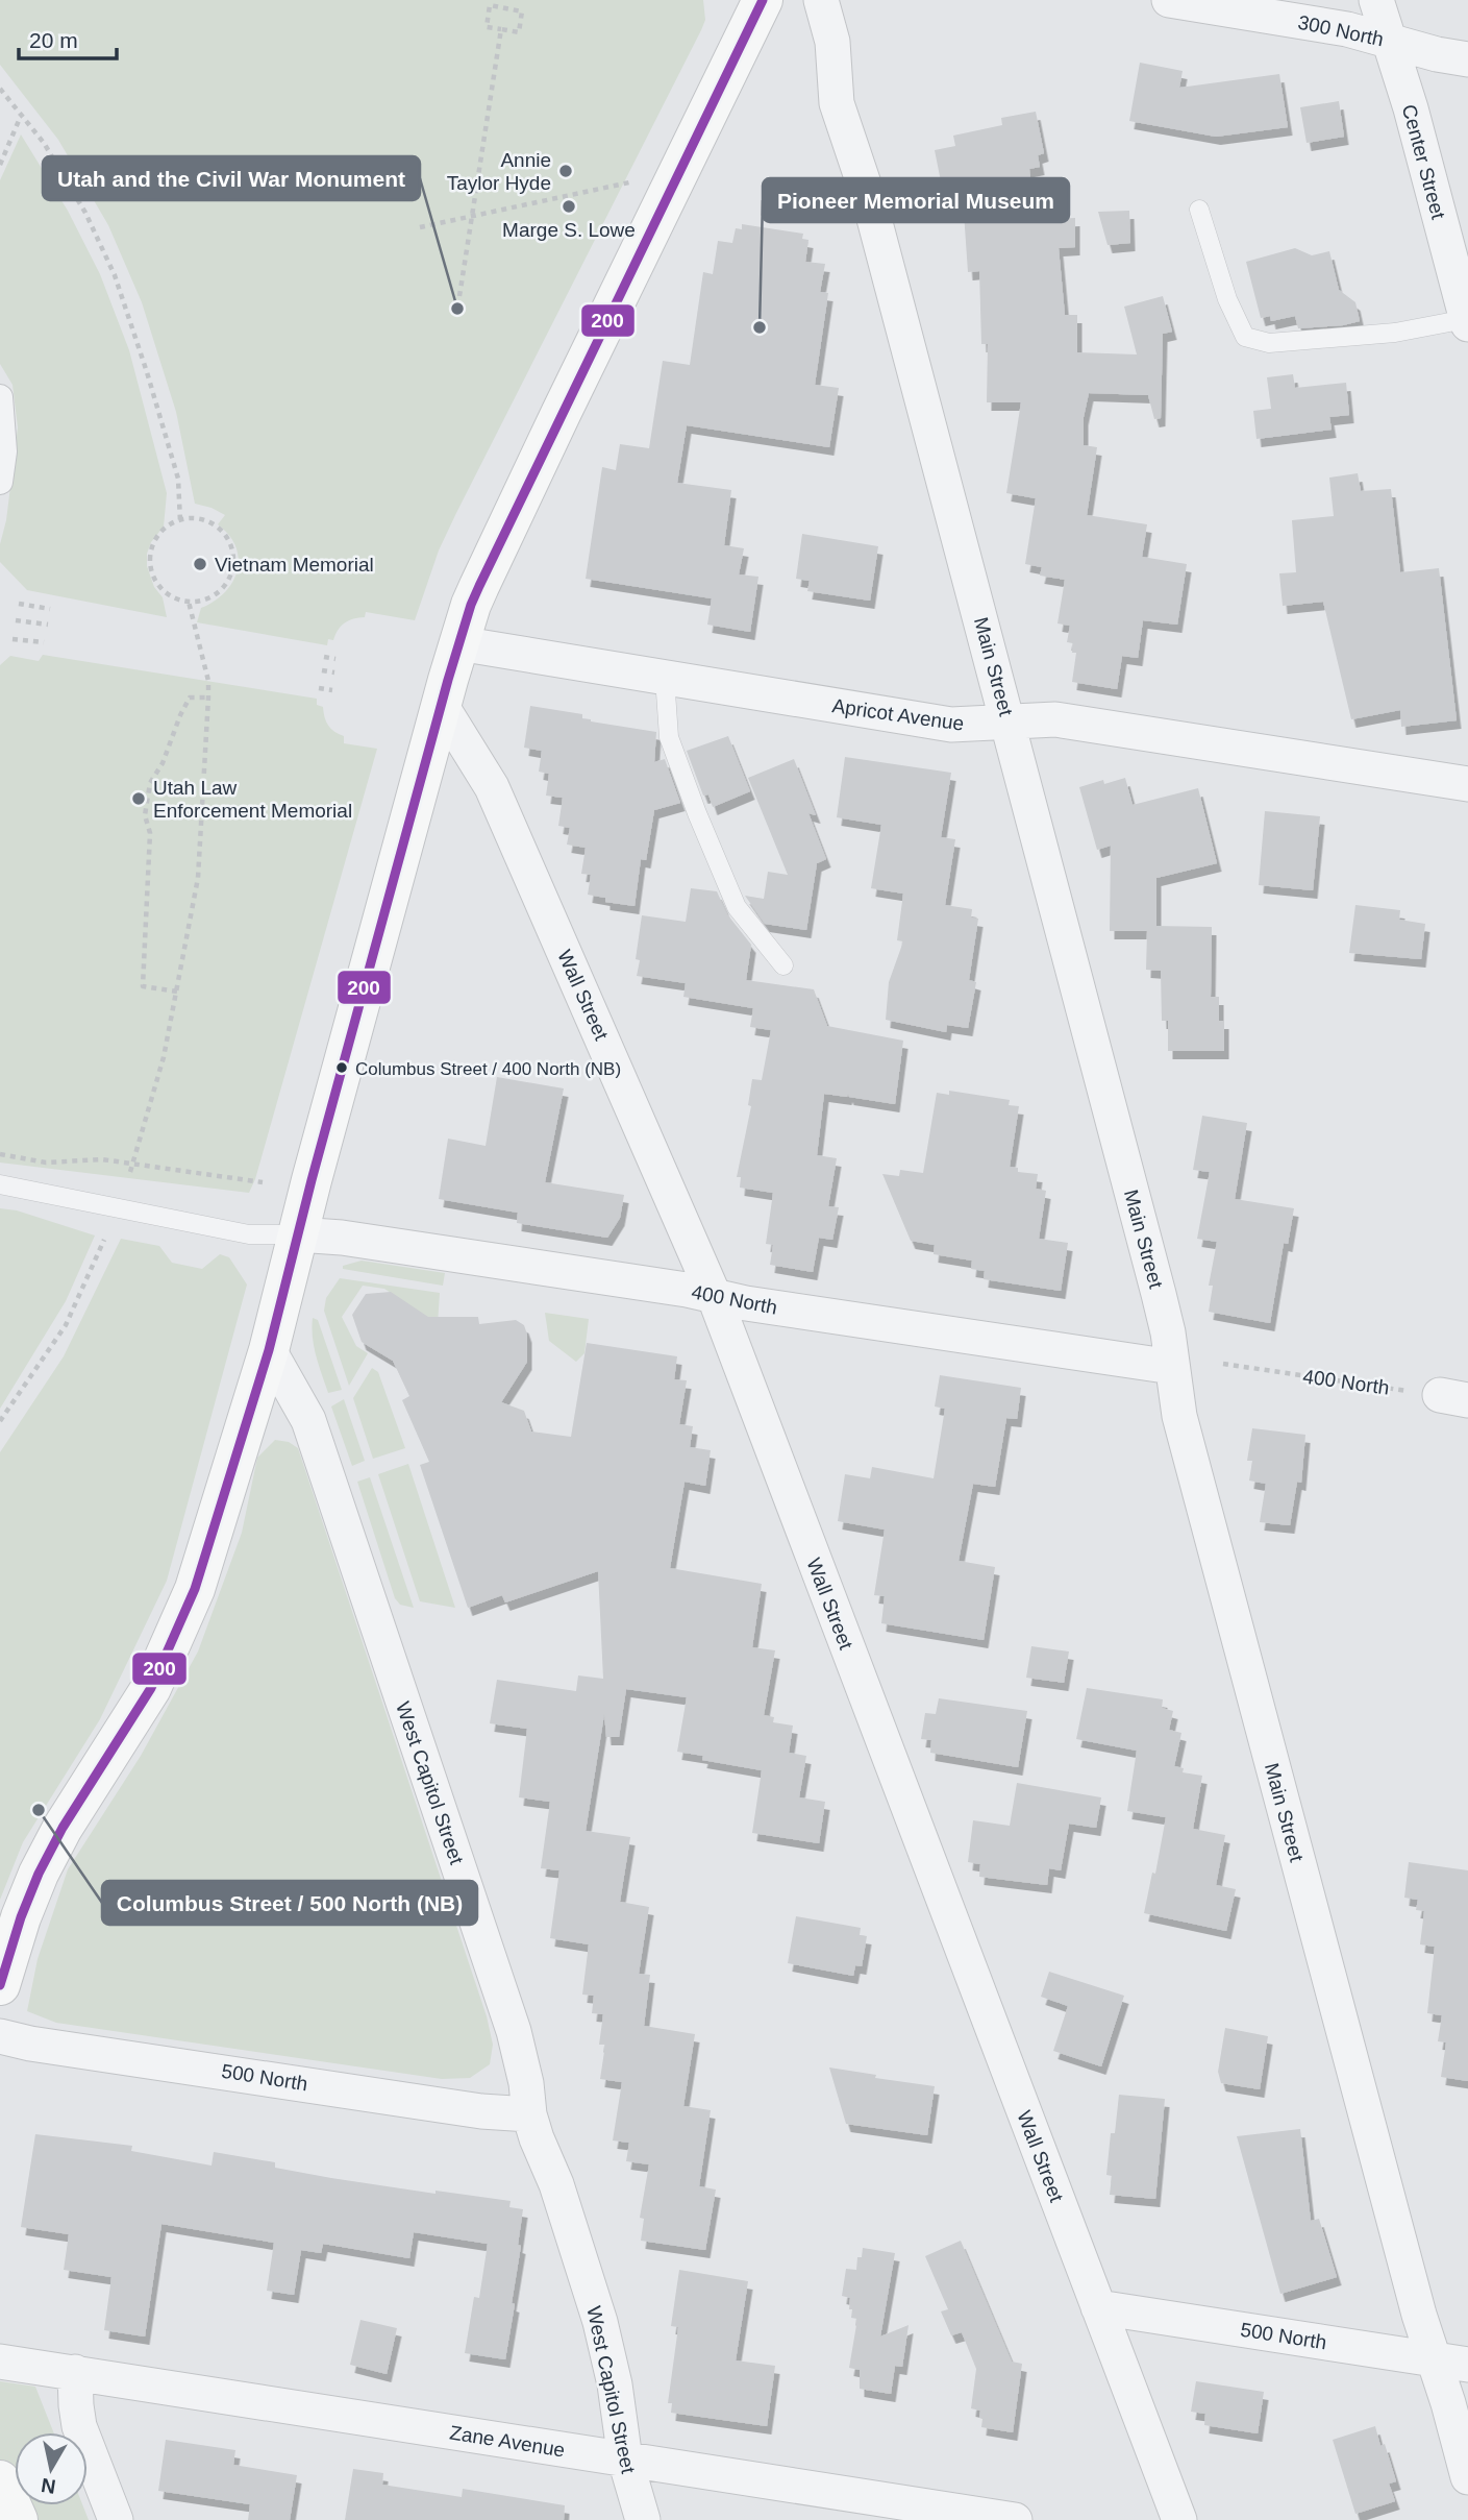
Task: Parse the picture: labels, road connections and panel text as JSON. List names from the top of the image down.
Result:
{
  "streets": {
    "street": [
      "300 North",
      "Center Street",
      "Main Street",
      "Apricot Avenue",
      "Wall Street",
      "400 North",
      "West Capitol Street",
      "500 North",
      "Zane Avenue"
    ]
  },
  "crossings": [
    ["300 North", "Center Street"],
    ["Main Street", "Apricot Avenue"],
    ["Main Street", "400 North"],
    ["Main Street", "500 North"],
    ["Wall Street", "400 North"],
    ["Wall Street", "500 North"],
    ["West Capitol Street", "500 North"],
    ["West Capitol Street", "Zane Avenue"]
  ],
  "places": [
    "Annie Taylor Hyde",
    "Marge S. Lowe",
    "Utah and the Civil War Monument",
    "Pioneer Memorial Museum",
    "Vietnam Memorial",
    "Utah Law Enforcement Memorial",
    "Columbus Street / 400 North (NB)",
    "Columbus Street / 500 North (NB)"
  ],
  "lines": ["transit line 200"],
  "scale_bar": "20 m",
  "north": "bottom"
}
